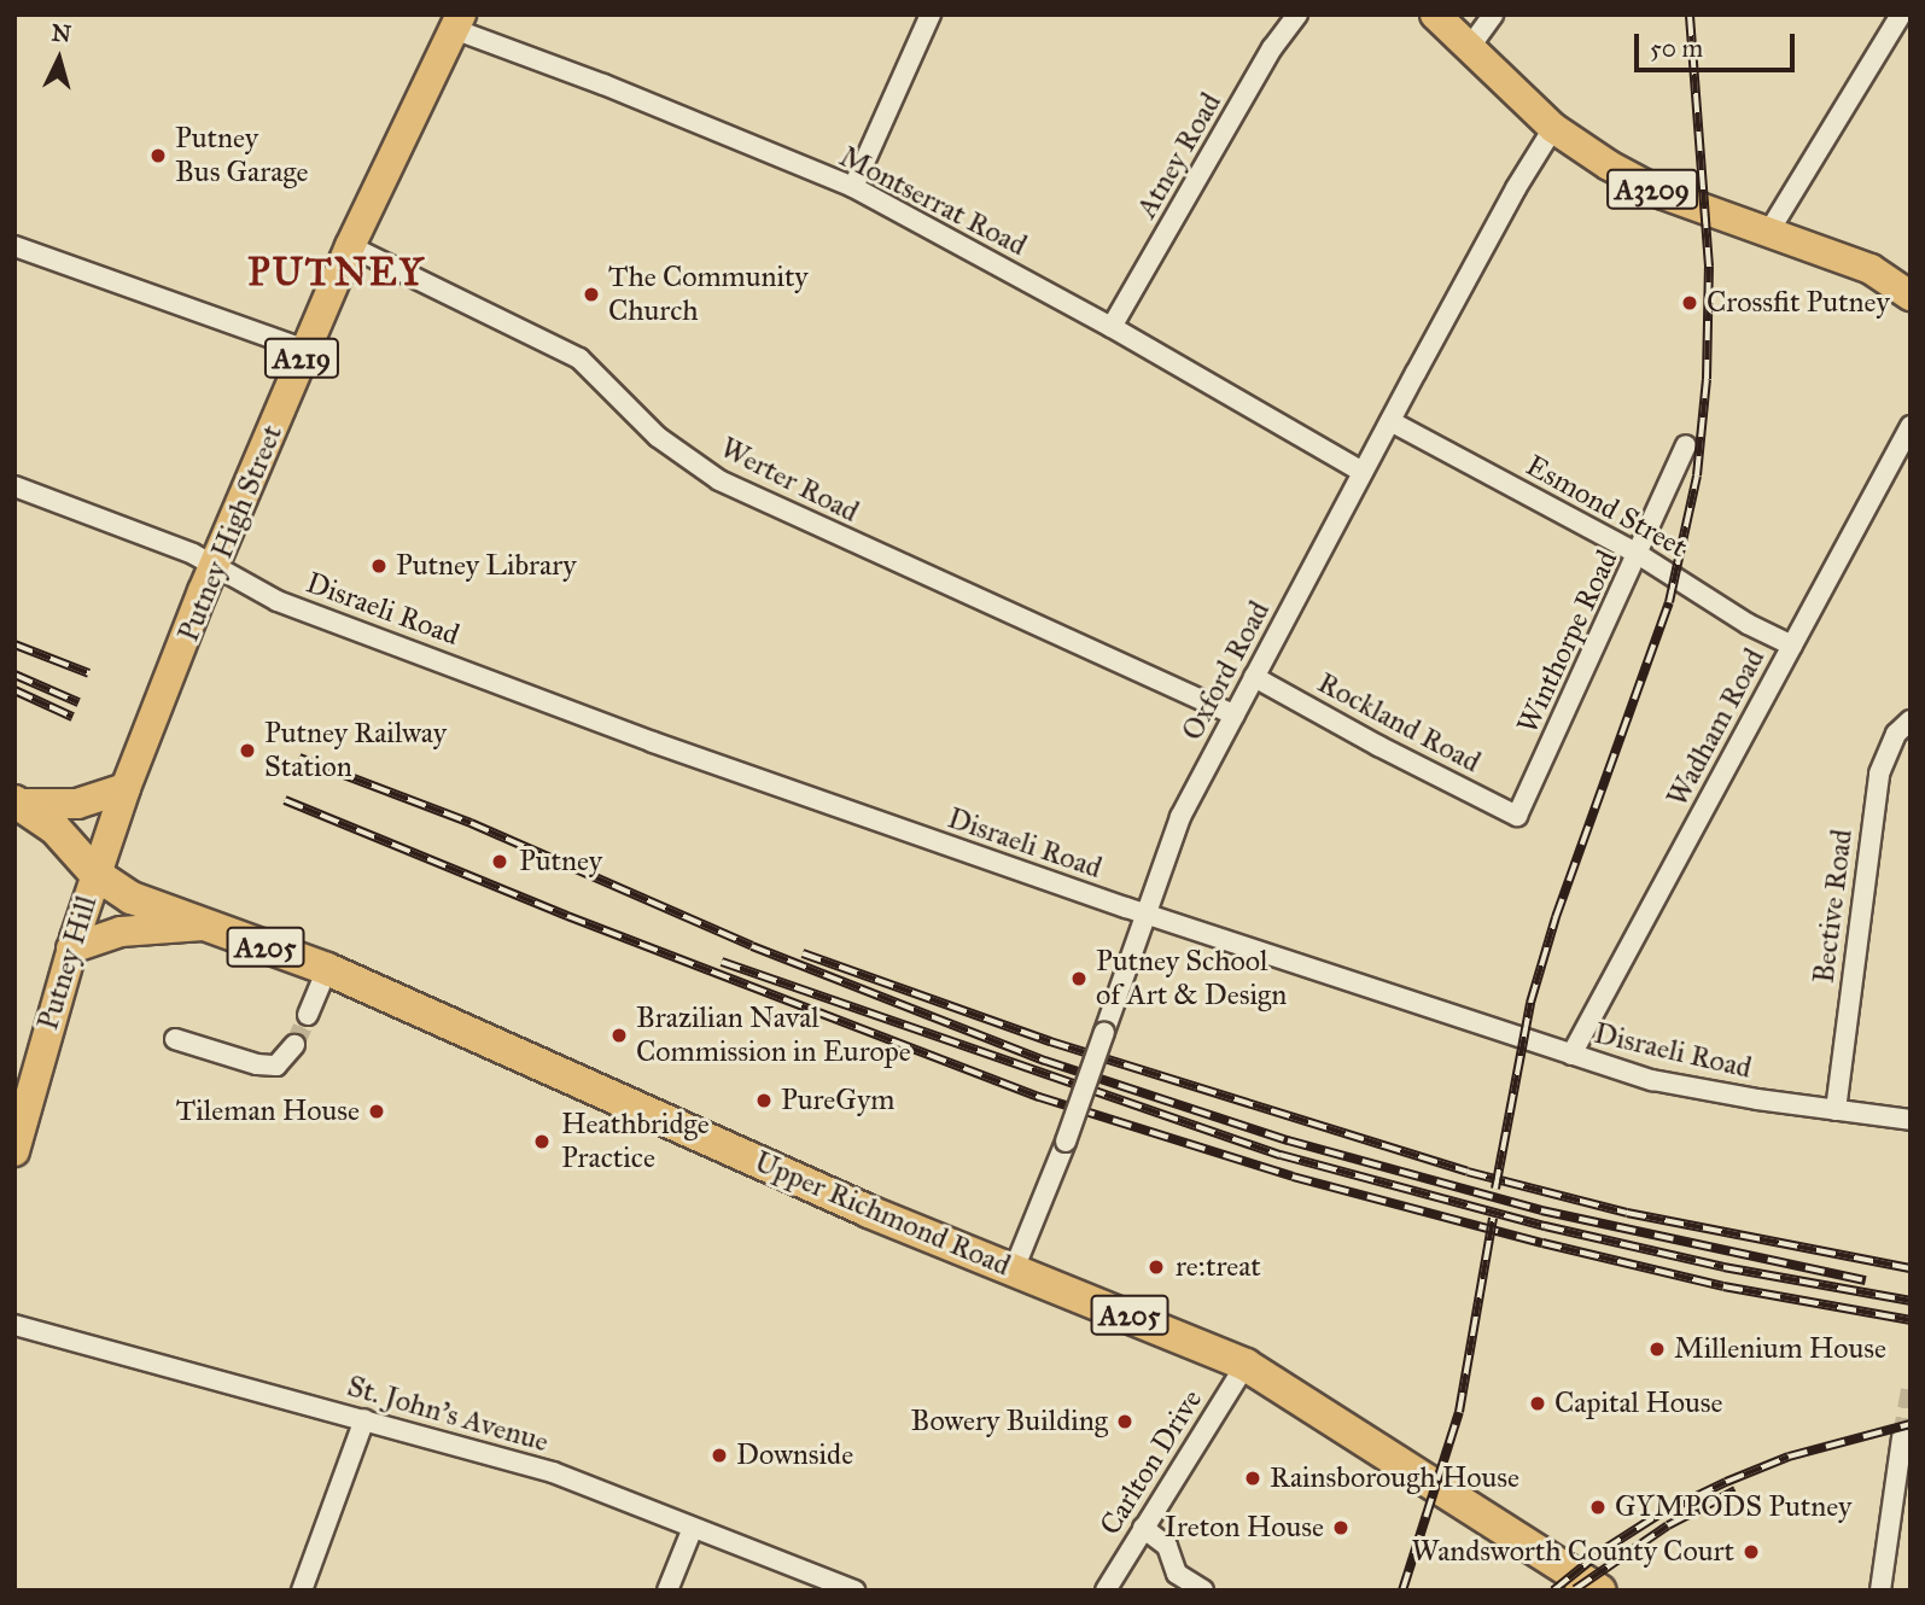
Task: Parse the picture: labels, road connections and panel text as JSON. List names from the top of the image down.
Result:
{
  "streets": {
    "highway": ["A205", "Upper Richmond Road"],
    "main road": [
      "A3209",
      "A219",
      "Putney High Street",
      "Putney Hill"
    ],
    "street": [
      "Atney Road",
      "Montserrat Road",
      "Werter Road",
      "Esmond Street",
      "Disraeli Road",
      "Winthorpe Road",
      "Oxford Road",
      "Rockland Road",
      "Wadham Road",
      "Bective Road",
      "St. John's Avenue",
      "Carlton Drive"
    ]
  },
  "crossings": [
    ["Atney Road", "Montserrat Road"],
    ["A3209", "Oxford Road"],
    ["Montserrat Road", "Putney High Street"],
    ["Montserrat Road", "Oxford Road"],
    ["Werter Road", "Putney High Street"],
    ["Werter Road", "Oxford Road"],
    ["Esmond Street", "Winthorpe Road"],
    ["Esmond Street", "Oxford Road"],
    ["Esmond Street", "Wadham Road"],
    ["Putney High Street", "Disraeli Road"],
    ["Putney High Street", "Putney Hill"],
    ["Putney High Street", "Upper Richmond Road"],
    ["Disraeli Road", "Oxford Road"],
    ["Disraeli Road", "Wadham Road"],
    ["Disraeli Road", "Bective Road"],
    ["Winthorpe Road", "Rockland Road"],
    ["Oxford Road", "Rockland Road"],
    ["Oxford Road", "Upper Richmond Road"],
    ["Putney Hill", "Upper Richmond Road"],
    ["Upper Richmond Road", "Carlton Drive"]
  ],
  "districts": ["PUTNEY"],
  "places": [
    "Putney Bus Garage",
    "The Community Church",
    "Crossfit Putney",
    "Putney Library",
    "Putney Railway Station",
    "Putney",
    "Putney School of Art & Design",
    "Brazilian Naval Commission in Europe",
    "PureGym",
    "Tileman House",
    "Heathbridge Practice",
    "re:treat",
    "Millenium House",
    "Capital House",
    "Bowery Building",
    "Downside",
    "Rainsborough House",
    "GYMPODS Putney",
    "Ireton House",
    "Wandsworth County Court"
  ],
  "scale_bar": "50 m",
  "north": "top"
}
